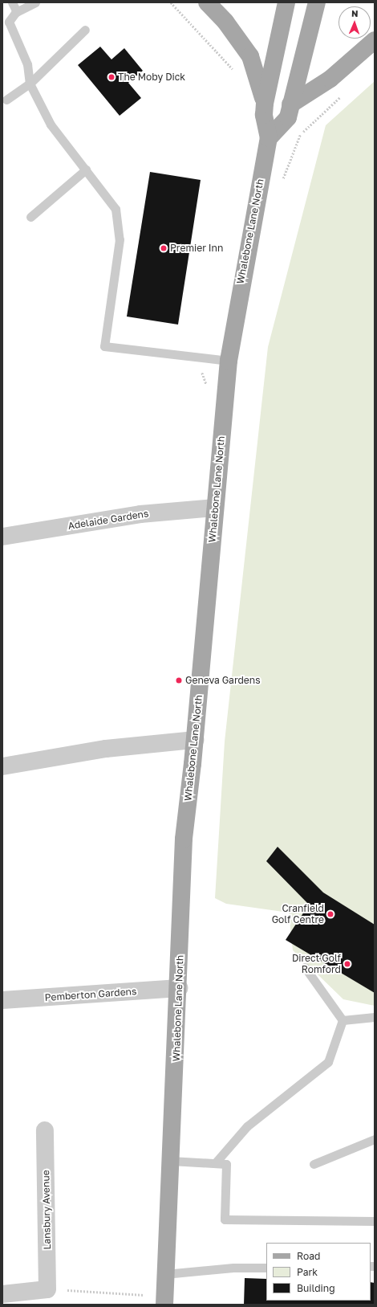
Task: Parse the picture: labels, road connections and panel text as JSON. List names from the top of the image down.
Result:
{
  "streets": {
    "main road": ["Whalebone Lane North"],
    "street": ["Adelaide Gardens", "Pemberton Gardens", "Lansbury Avenue"]
  },
  "crossings": [
    ["Whalebone Lane North", "Adelaide Gardens"],
    ["Whalebone Lane North", "Pemberton Gardens"]
  ],
  "places": [
    "The Moby Dick",
    "Premier Inn",
    "Geneva Gardens",
    "Cranfield Golf Centre",
    "Direct Golf Romford"
  ],
  "legend": ["Road", "Park", "Building"],
  "north": "top"
}
